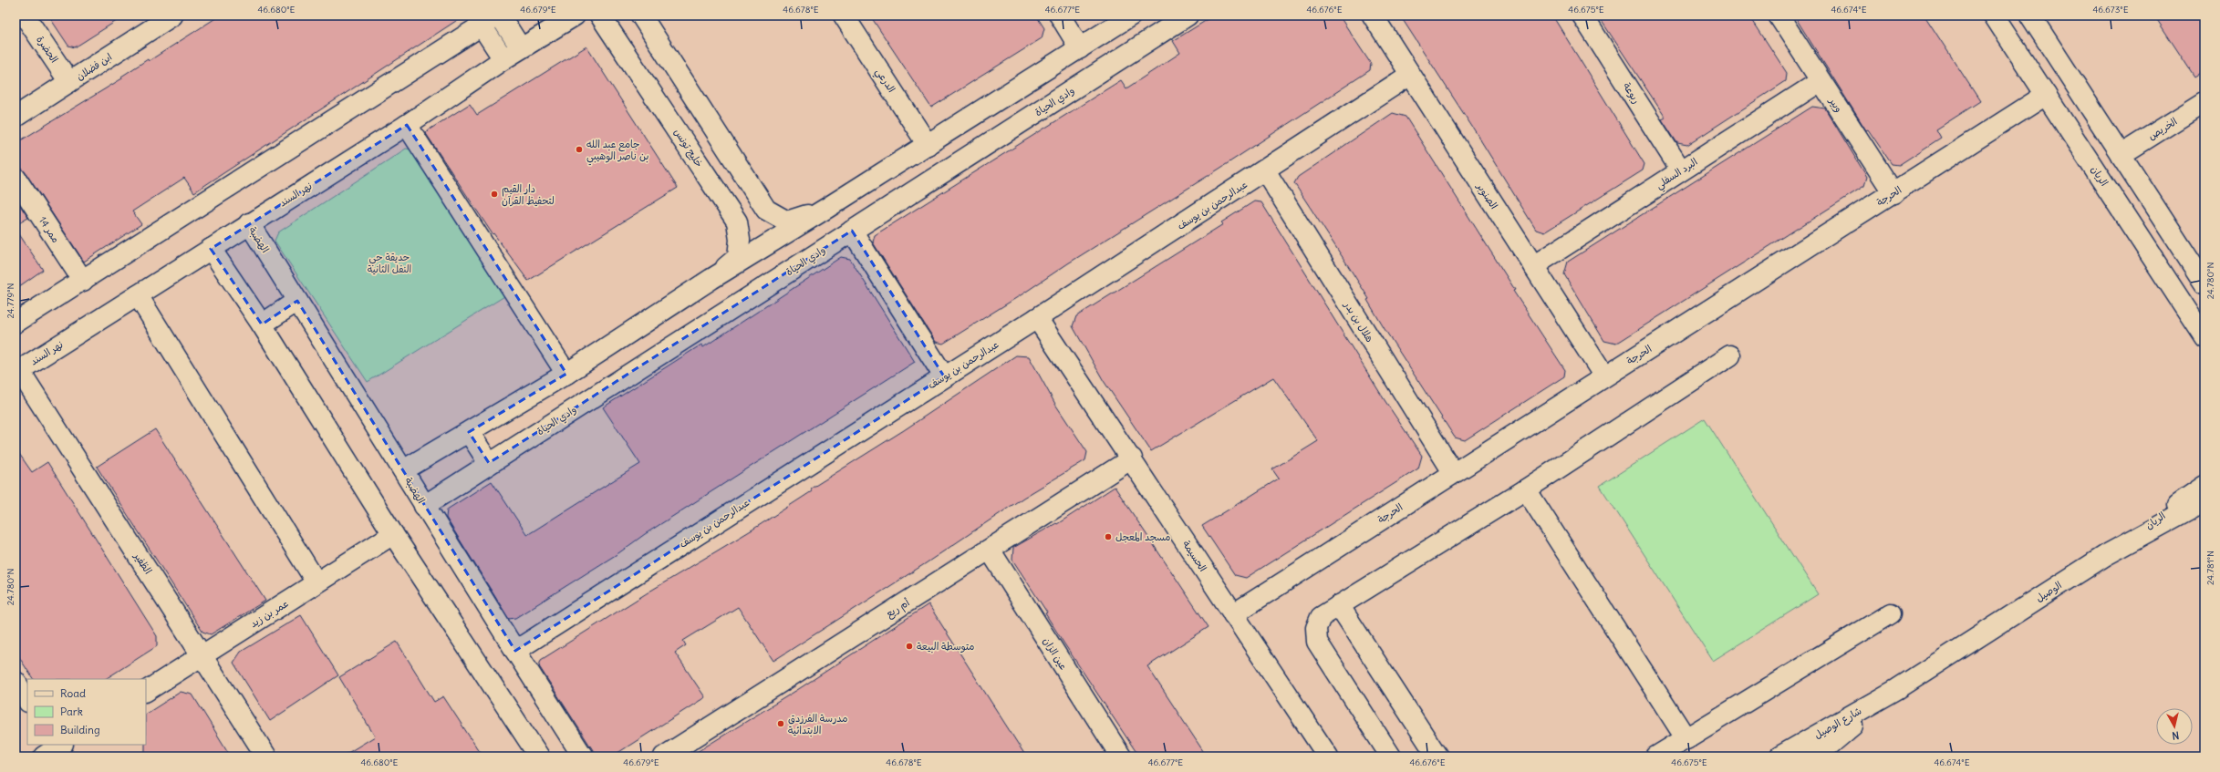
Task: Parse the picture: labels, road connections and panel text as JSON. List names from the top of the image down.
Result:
{
  "streets": {
    "street": [
      "الحضرة",
      "ابن فضلان",
      "الدرعي",
      "ربوعة",
      "وادي الحياة",
      "وبير",
      "الخريص",
      "خليج تونس",
      "البرد السفلي",
      "الريان",
      "نهر السند",
      "الصنوبر",
      "الحرجة",
      "عبدالرحمن بن يوسف",
      "ممر 14",
      "الهضبة",
      "هلال بن بدر",
      "الحسيمة",
      "الظفير",
      "الوصيل",
      "أم ريع",
      "عمر بن زيد",
      "عين الزان",
      "شارع الوصيل"
    ]
  },
  "crossings": [
    ["الحضرة", "ابن فضلان"],
    ["ربوعة", "البرد السفلي"],
    ["وادي الحياة", "الهضبة"],
    ["وبير", "البرد السفلي"],
    ["وبير", "الحرجة"],
    ["البرد السفلي", "الصنوبر"],
    ["الريان", "الحرجة"],
    ["الريان", "الوصيل"],
    ["نهر السند", "الهضبة"],
    ["نهر السند", "الظفير"],
    ["الصنوبر", "الحرجة"],
    ["الصنوبر", "عبدالرحمن بن يوسف"],
    ["الحرجة", "هلال بن بدر"],
    ["الحرجة", "الحسيمة"],
    ["عبدالرحمن بن يوسف", "الهضبة"],
    ["عبدالرحمن بن يوسف", "هلال بن بدر"],
    ["عبدالرحمن بن يوسف", "الحسيمة"],
    ["الحسيمة", "أم ريع"],
    ["الظفير", "عمر بن زيد"],
    ["الوصيل", "شارع الوصيل"],
    ["أم ريع", "عين الزان"]
  ],
  "parks": ["حديقة حي النفل الثانية"],
  "places": [
    "جامع عبد الله بن ناصر الوهيبي",
    "دار القيم لتحفيظ القرآن",
    "مسجد المعجل",
    "متوسطة البيعة",
    "مدرسة الفرزدق الابتدائية"
  ],
  "legend": ["Road", "Park", "Building"],
  "north": "bottom",
  "coordinates": [
    "46.680°E",
    "46.679°E",
    "46.678°E",
    "46.677°E",
    "46.676°E",
    "46.675°E",
    "46.674°E",
    "46.673°E",
    "24.780°N",
    "24.779°N",
    "24.781°N"
  ]
}
